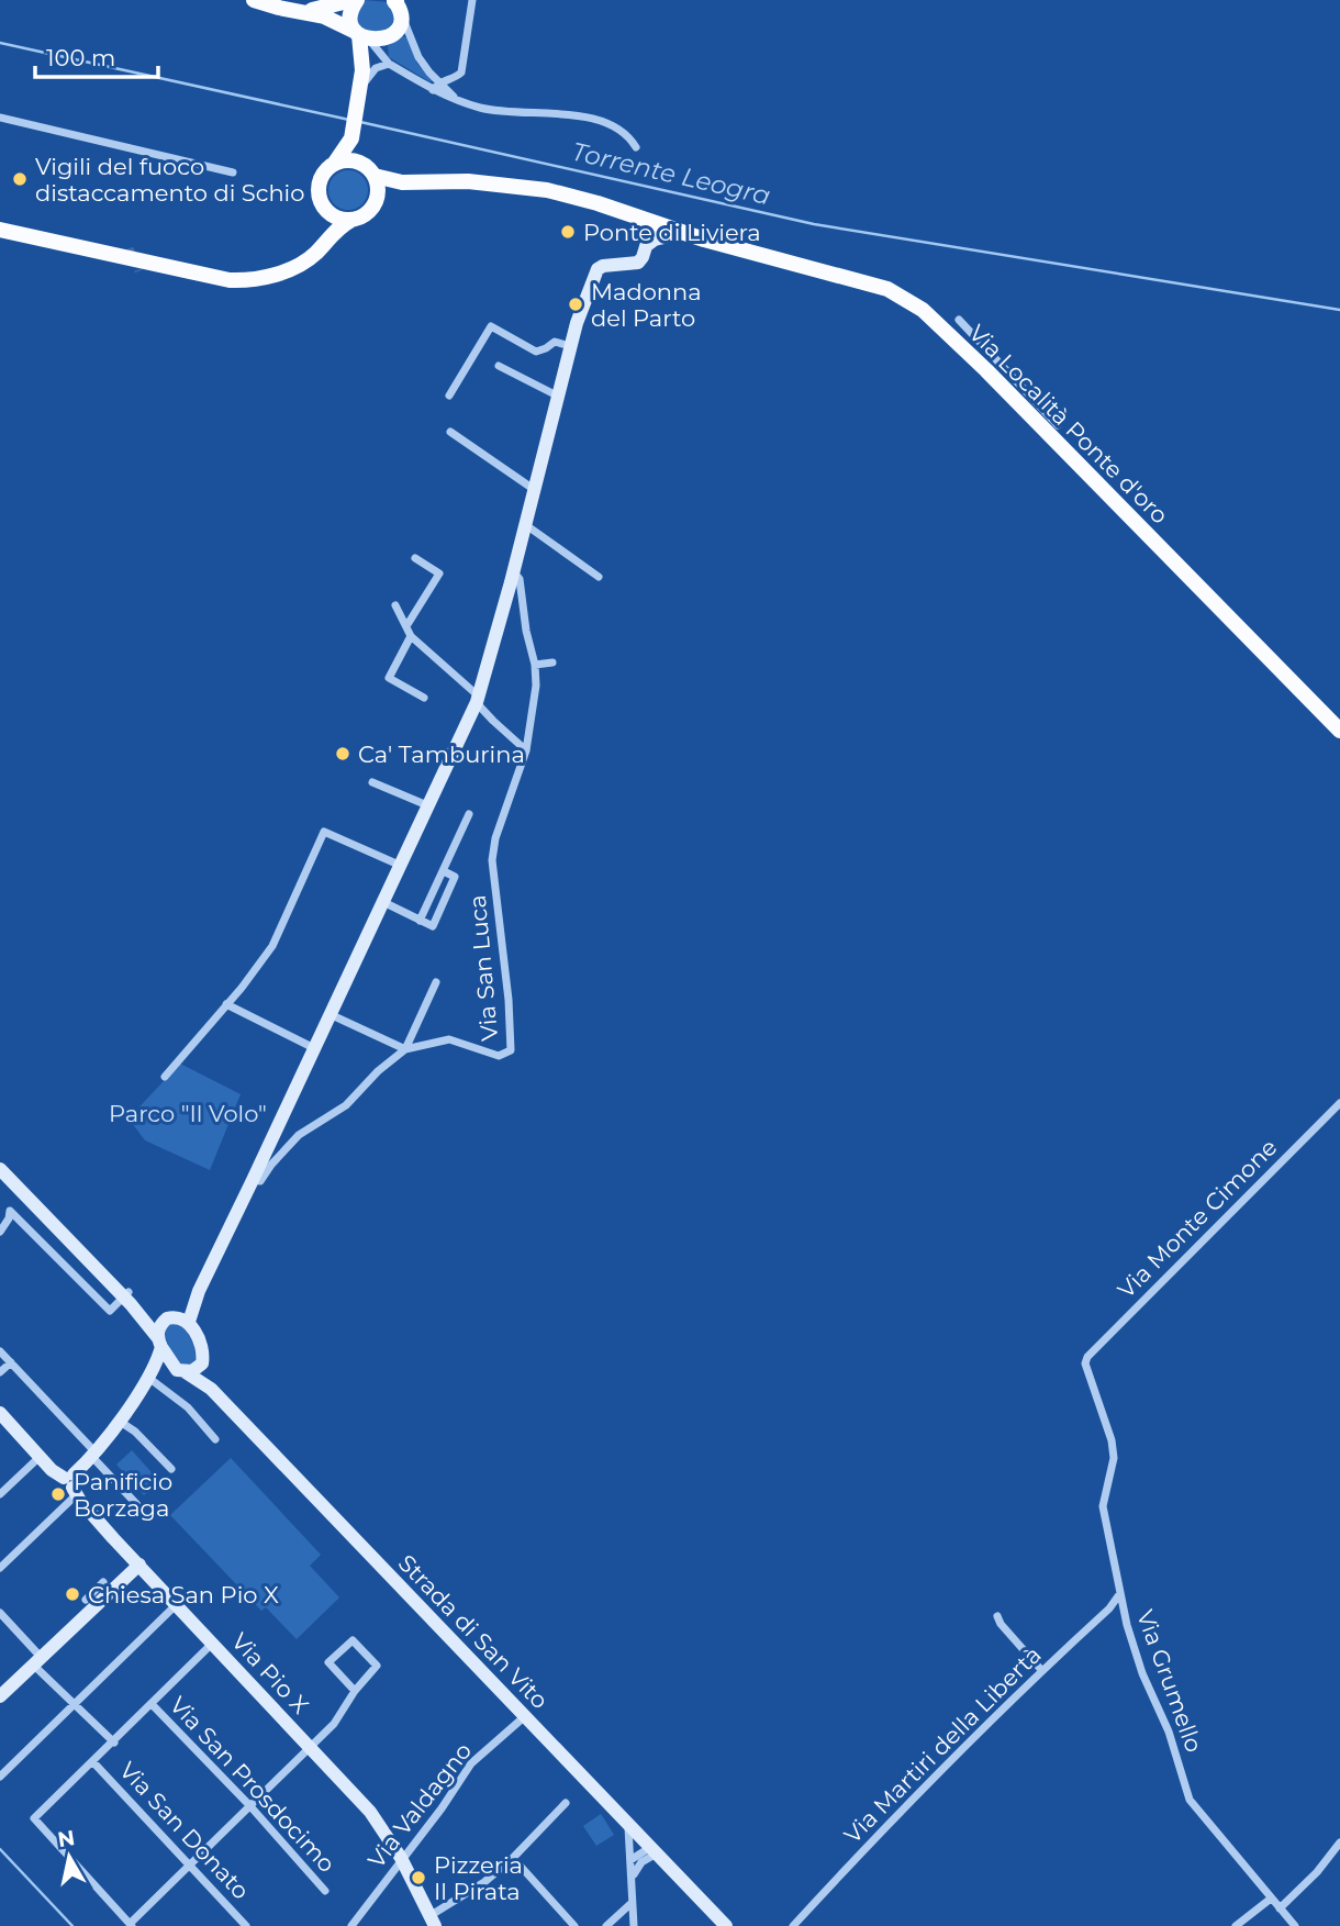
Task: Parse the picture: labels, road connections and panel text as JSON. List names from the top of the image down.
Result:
{
  "streets": {
    "main road": ["Via Località Ponte d'oro"],
    "street": [
      "Via San Luca",
      "Via Monte Cimone",
      "Strada di San Vito",
      "Via Pio X",
      "Via Grumello",
      "Via Martiri della Libertà",
      "Via San Prosdocimo",
      "Via Valdagno",
      "Via San Donato"
    ]
  },
  "crossings": [
    ["Via Monte Cimone", "Via Grumello"],
    ["Strada di San Vito", "Via Valdagno"],
    ["Via Pio X", "Via Valdagno"],
    ["Via Grumello", "Via Martiri della Libertà"]
  ],
  "water": ["Torrente Leogra"],
  "parks": ["Parco \"Il Volo\""],
  "places": [
    "Vigili del fuoco distaccamento di Schio",
    "Ponte di Liviera",
    "Madonna del Parto",
    "Ca' Tamburina",
    "Panificio Borzaga",
    "Chiesa San Pio X",
    "Pizzeria Il Pirata"
  ],
  "scale_bar": "100 m",
  "north": "top"
}
